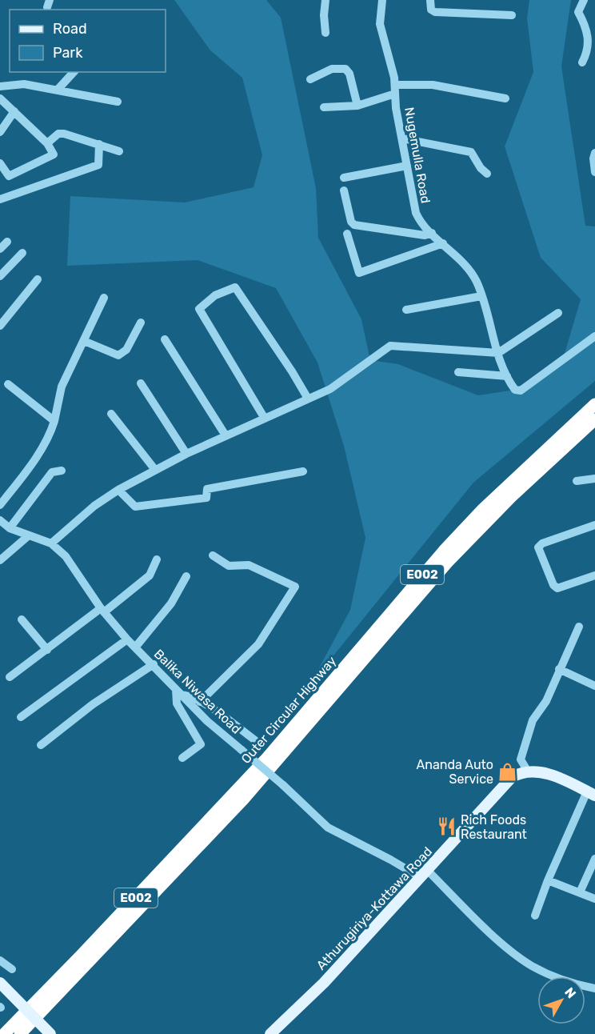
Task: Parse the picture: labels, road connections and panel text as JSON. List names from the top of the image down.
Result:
{
  "streets": {
    "highway": ["E002", "Outer Circular Highway"],
    "main road": ["Athurugiriya-Kottawa Road"],
    "street": ["Nugemulla Road", "Balika Niwasa Road"]
  },
  "crossings": [
    ["Balika Niwasa Road", "Athurugiriya-Kottawa Road"]
  ],
  "places": {
    "shop": ["Ananda Auto Service"],
    "restaurant": ["Rich Foods Restaurant"]
  },
  "legend": ["Road", "Park"],
  "north": "top right"
}
